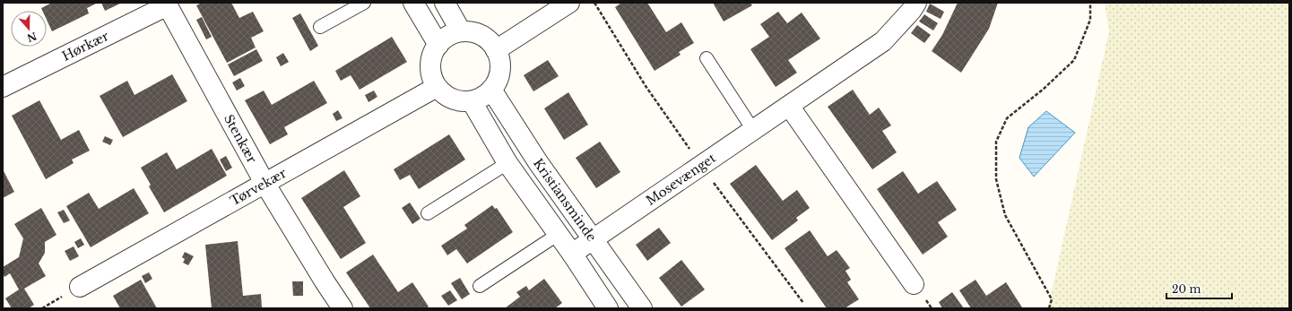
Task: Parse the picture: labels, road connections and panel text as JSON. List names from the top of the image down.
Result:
{
  "streets": {
    "street": [
      "Hørkær",
      "Stenkær",
      "Mosevænget",
      "Tørvekær",
      "Kristiansminde"
    ]
  },
  "crossings": [
    ["Hørkær", "Stenkær"],
    ["Stenkær", "Tørvekær"],
    ["Mosevænget", "Kristiansminde"],
    ["Tørvekær", "Kristiansminde"]
  ],
  "scale_bar": "20 m",
  "north": "bottom"
}
